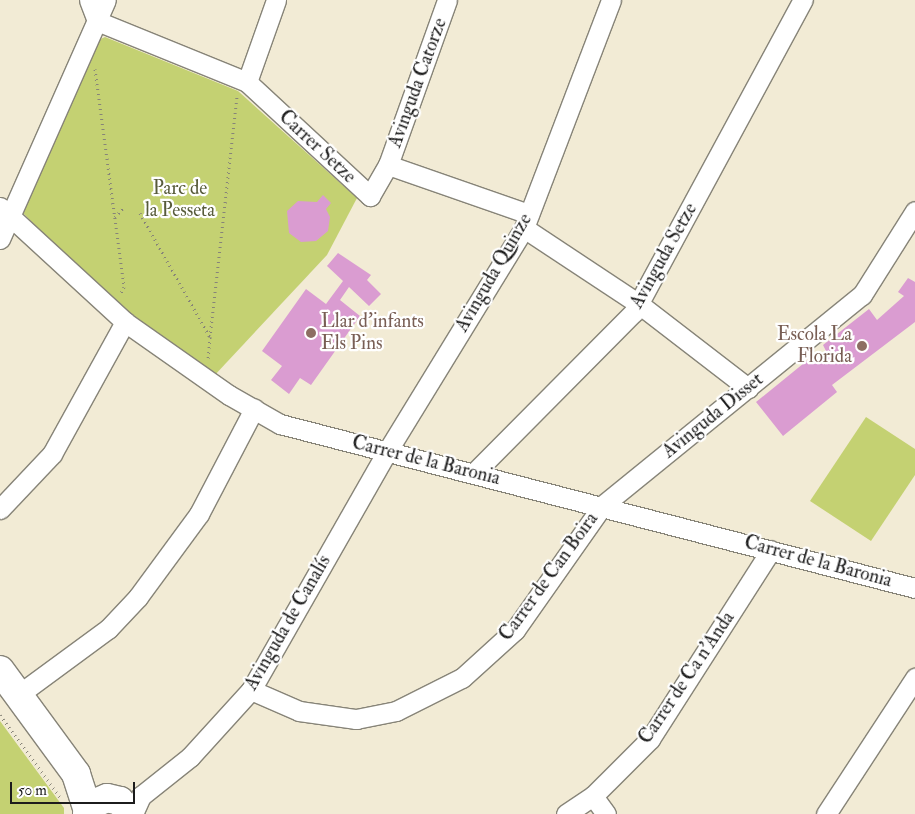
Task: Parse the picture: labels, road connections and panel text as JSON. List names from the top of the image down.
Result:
{
  "streets": {
    "street": [
      "Avinguda Catorze",
      "Carrer Setze",
      "Avinguda Setze",
      "Avinguda Quinze",
      "Avinguda Disset",
      "Carrer de la Baronia",
      "Carrer de Can Boira",
      "Avinguda de Canalís",
      "Carrer de Ca n'Anda"
    ]
  },
  "crossings": [
    ["Avinguda Catorze", "Carrer Setze"],
    ["Avinguda Setze", "Carrer de la Baronia"],
    ["Avinguda Quinze", "Carrer de la Baronia"],
    ["Avinguda Quinze", "Avinguda de Canalís"],
    ["Avinguda Disset", "Carrer de la Baronia"],
    ["Avinguda Disset", "Carrer de Can Boira"],
    ["Carrer de la Baronia", "Carrer de Can Boira"],
    ["Carrer de la Baronia", "Avinguda de Canalís"],
    ["Carrer de la Baronia", "Carrer de Ca n'Anda"],
    ["Carrer de Can Boira", "Avinguda de Canalís"]
  ],
  "parks": ["Parc de la Pesseta"],
  "places": ["Llar d'infants Els Pins", "Escola La Florida"],
  "scale_bar": "50 m"
}
